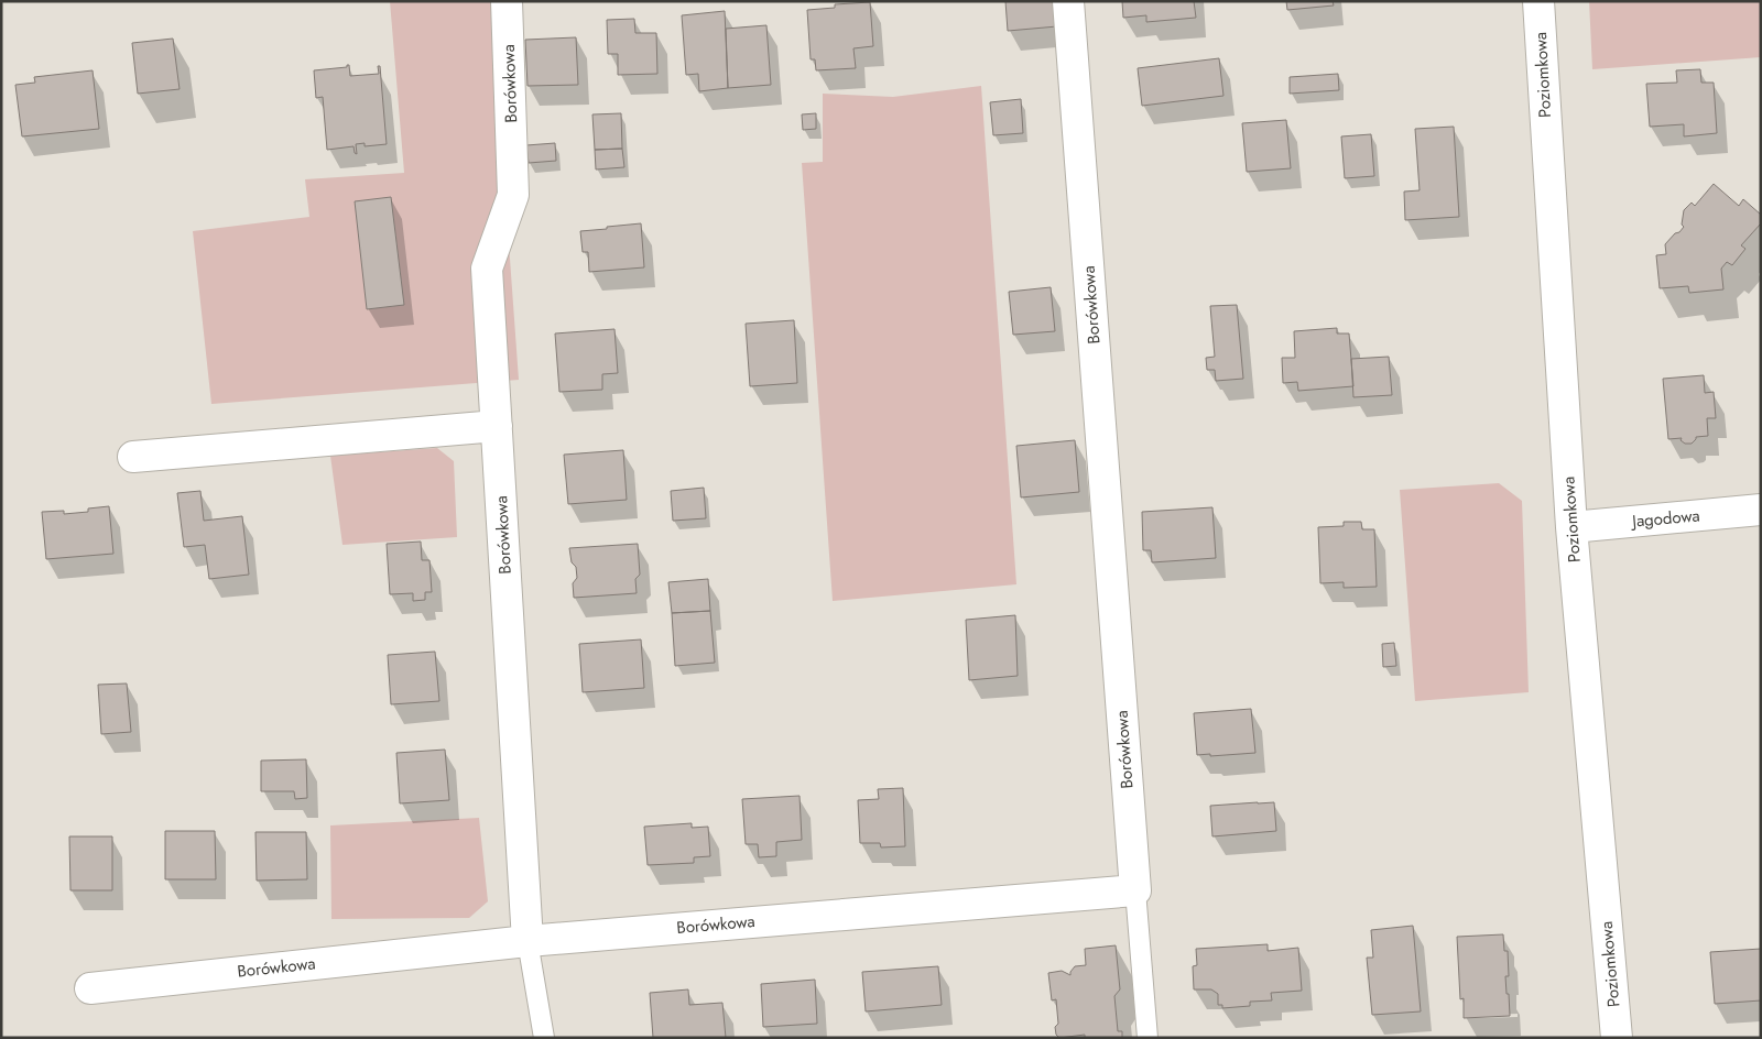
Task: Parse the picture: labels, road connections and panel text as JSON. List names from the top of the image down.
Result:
{
  "streets": {
    "street": ["Poziomkowa", "Borówkowa", "Jagodowa"]
  },
  "crossings": [
    ["Poziomkowa", "Jagodowa"]
  ]
}
